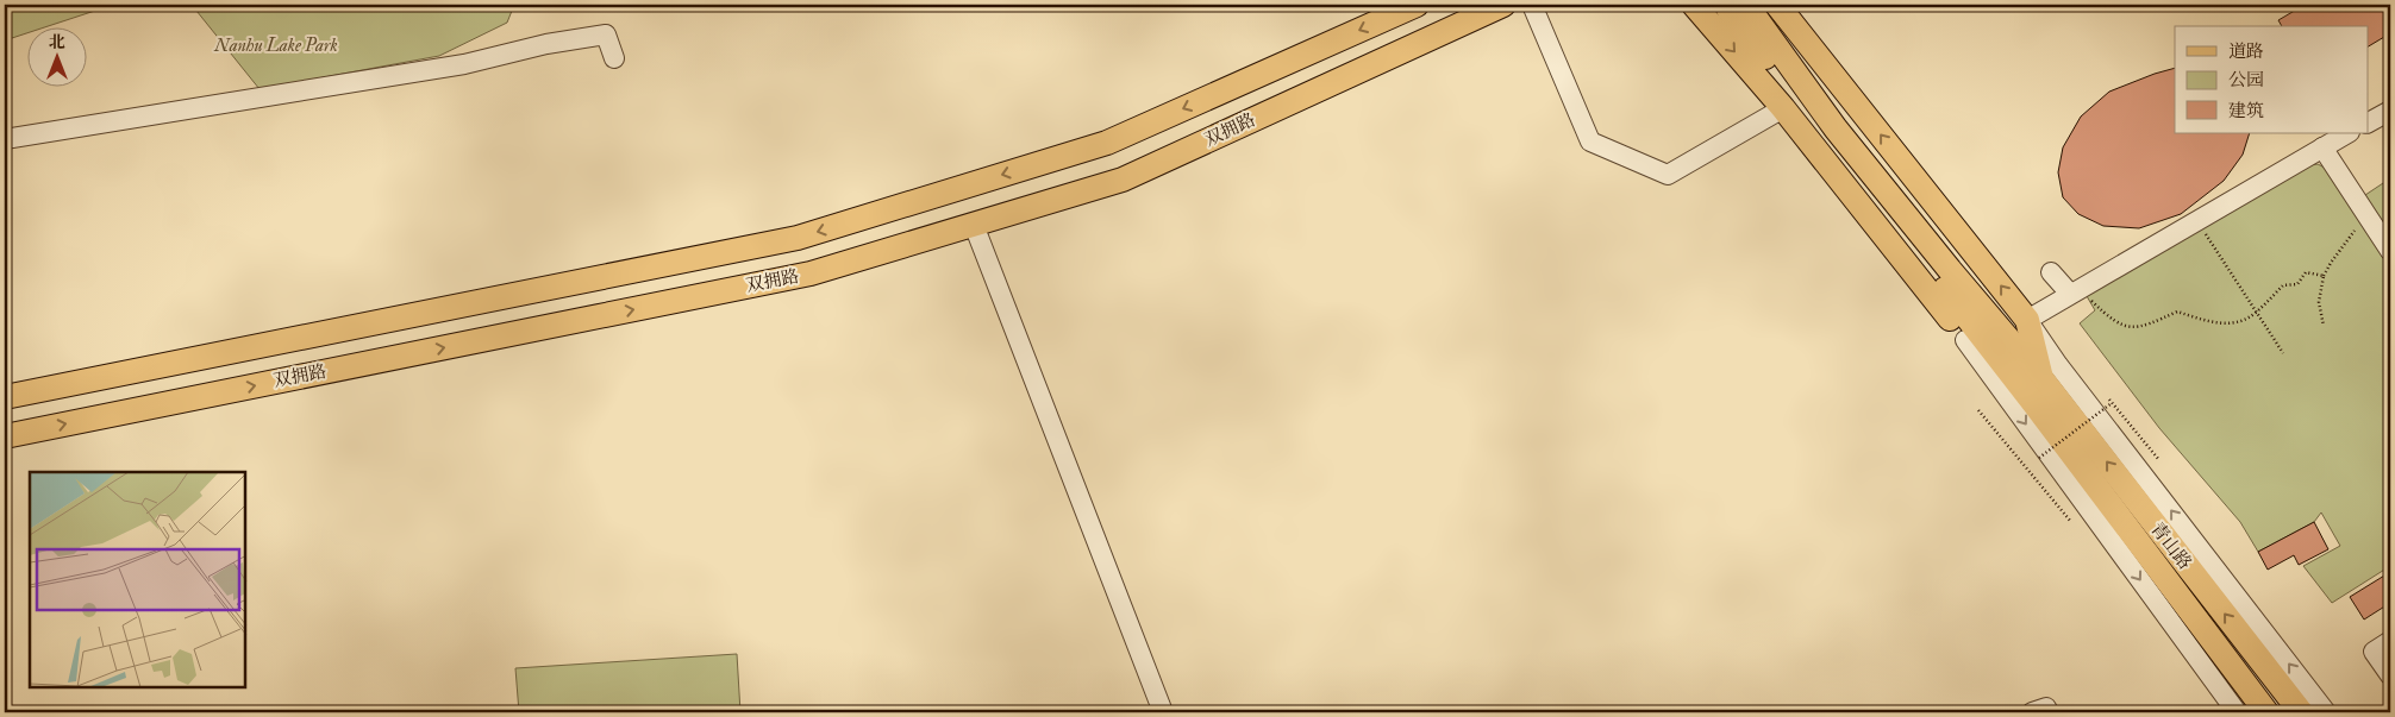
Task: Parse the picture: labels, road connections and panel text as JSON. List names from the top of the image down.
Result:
{
  "streets": {
    "main road": ["双拥路", "青山路"]
  },
  "parks": ["Nanhu Lake Park"],
  "legend": ["道路", "公园", "建筑"],
  "north": "top"
}
